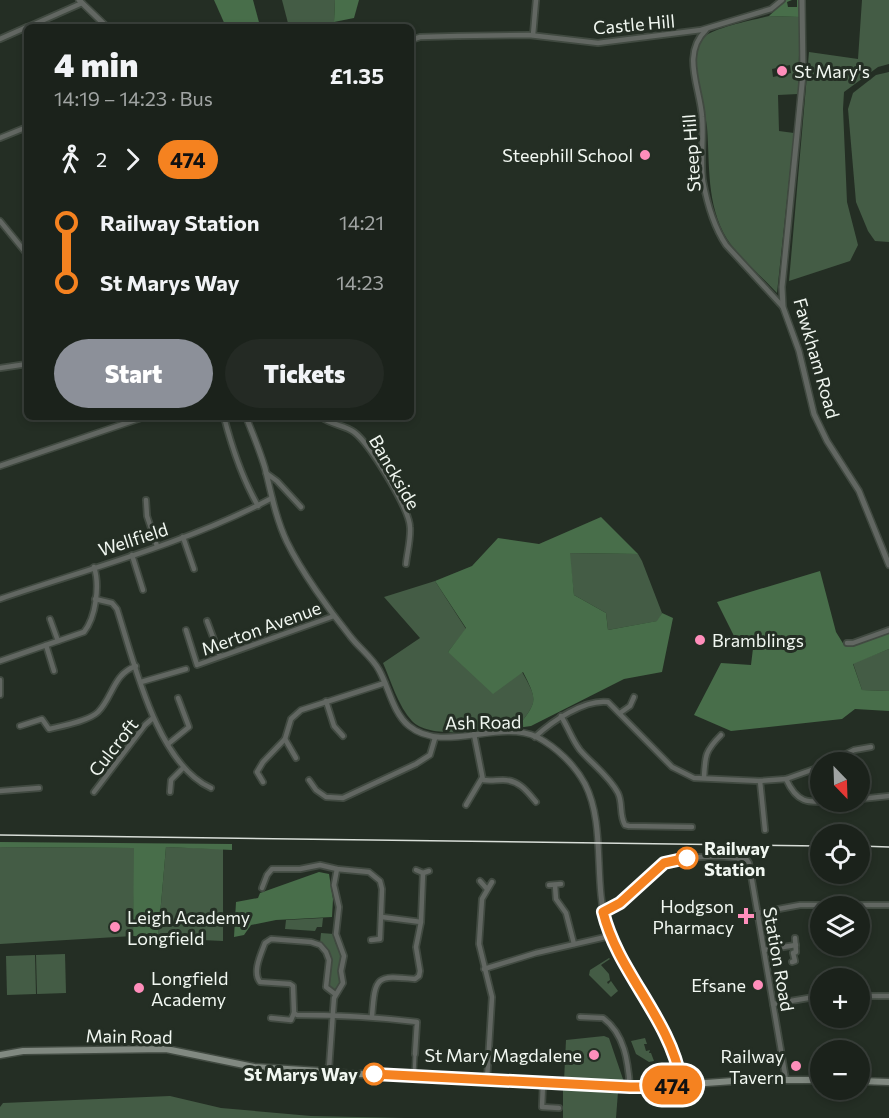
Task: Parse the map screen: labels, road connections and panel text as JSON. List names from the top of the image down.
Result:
{
  "streets": {
    "main road": ["Main Road"],
    "street": [
      "Castle Hill",
      "Steep Hill",
      "Fawkham Road",
      "Banckside",
      "Wellfield",
      "Merton Avenue",
      "Ash Road",
      "Culcroft",
      "Station Road"
    ]
  },
  "crossings": [
    ["Castle Hill", "Steep Hill"],
    ["Steep Hill", "Fawkham Road"],
    ["Wellfield", "Ash Road"],
    ["Merton Avenue", "Ash Road"],
    ["Ash Road", "Station Road"],
    ["Ash Road", "Main Road"],
    ["Station Road", "Main Road"]
  ],
  "places": {
    "other": [
      "St Mary's",
      "Steephill School",
      "Bramblings",
      "Railway Station",
      "Leigh Academy Longfield",
      "Efsane",
      "Longfield Academy",
      "St Mary Magdalene",
      "Railway Tavern",
      "St Marys Way"
    ],
    "health": ["Hodgson Pharmacy"]
  },
  "lines": ["bus line 474"],
  "north": "bottom right",
  "page": {
    "on_map": "474",
    "heading": ["4 min", "14:19 – 14:23 · Bus", "£1.35"],
    "legs": ["2", "474"],
    "list": [
      {
        "name": "Railway Station",
        "value": "14:21"
      },
      {
        "name": "St Marys Way",
        "value": "14:23"
      }
    ],
    "buttons": ["Start", "Tickets"],
    "map_buttons": ["+", "−"]
  }
}
